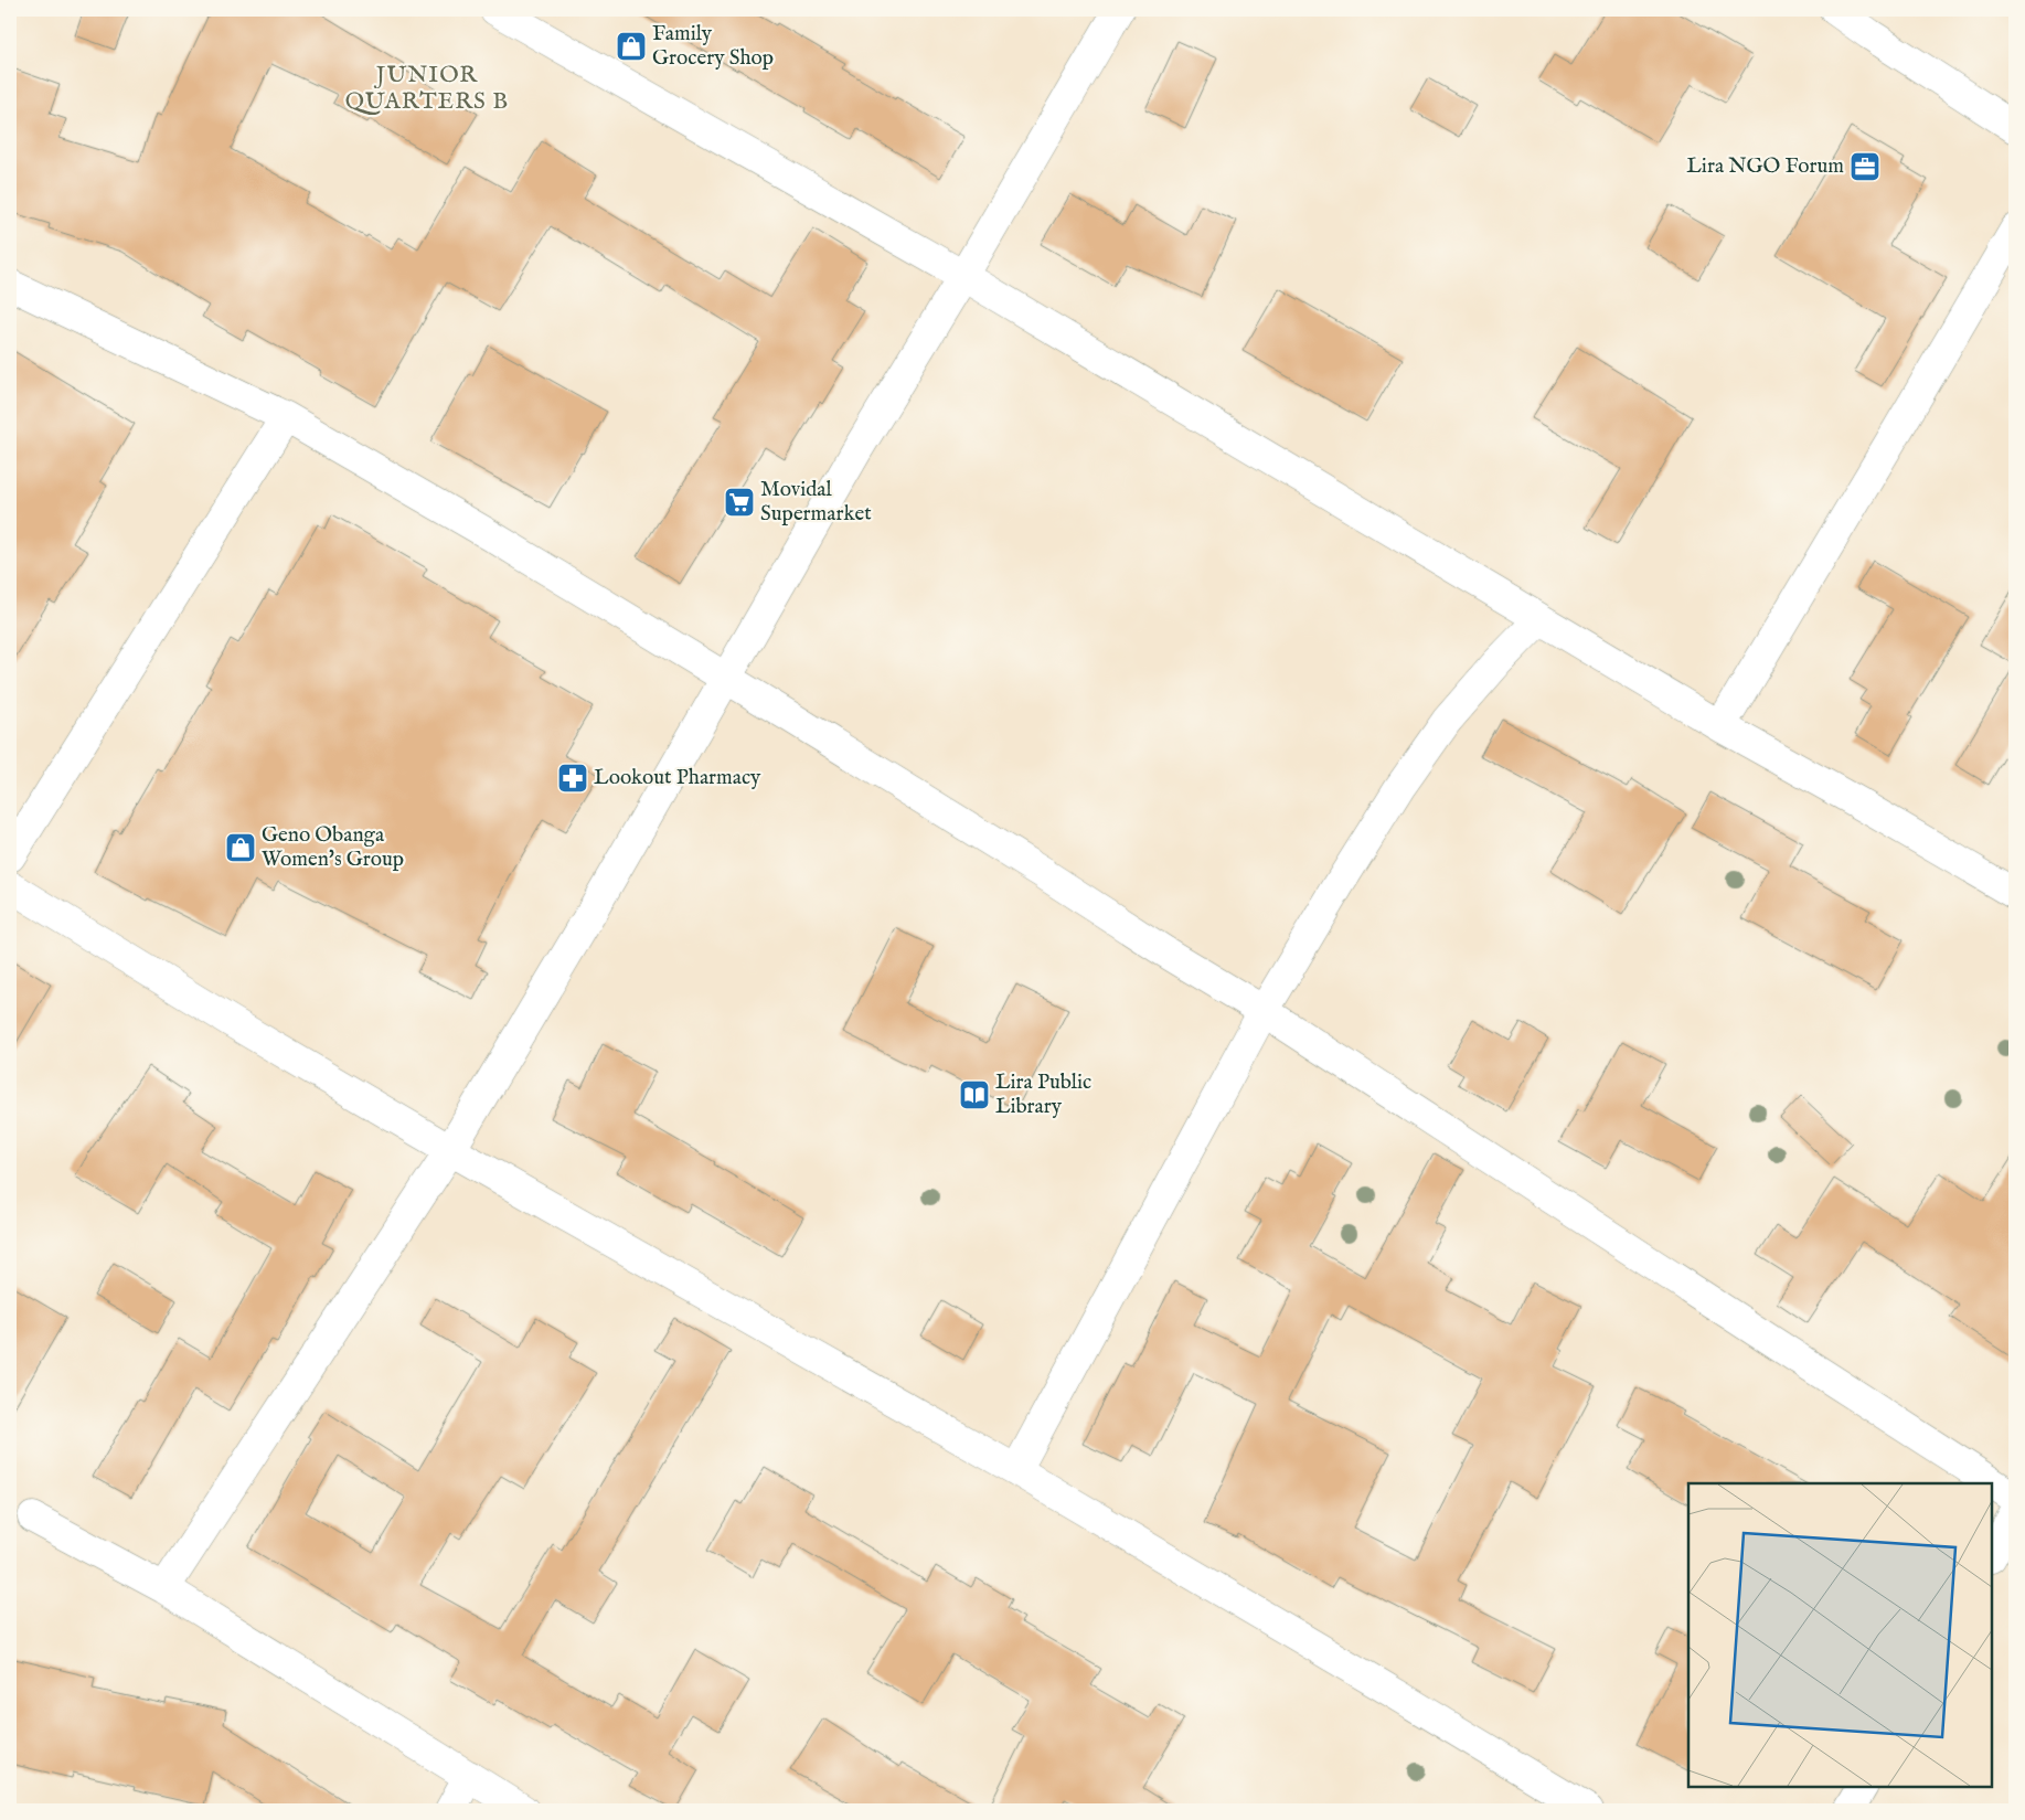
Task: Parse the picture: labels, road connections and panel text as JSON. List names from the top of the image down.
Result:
{
  "districts": ["JUNIOR QUARTERS B"],
  "places": {
    "shop": ["Family Grocery Shop", "Geno Obanga Women's Group"],
    "office": ["Lira NGO Forum"],
    "supermarket": ["Movidal Supermarket"],
    "pharmacy": ["Lookout Pharmacy"],
    "library": ["Lira Public Library"]
  }
}
